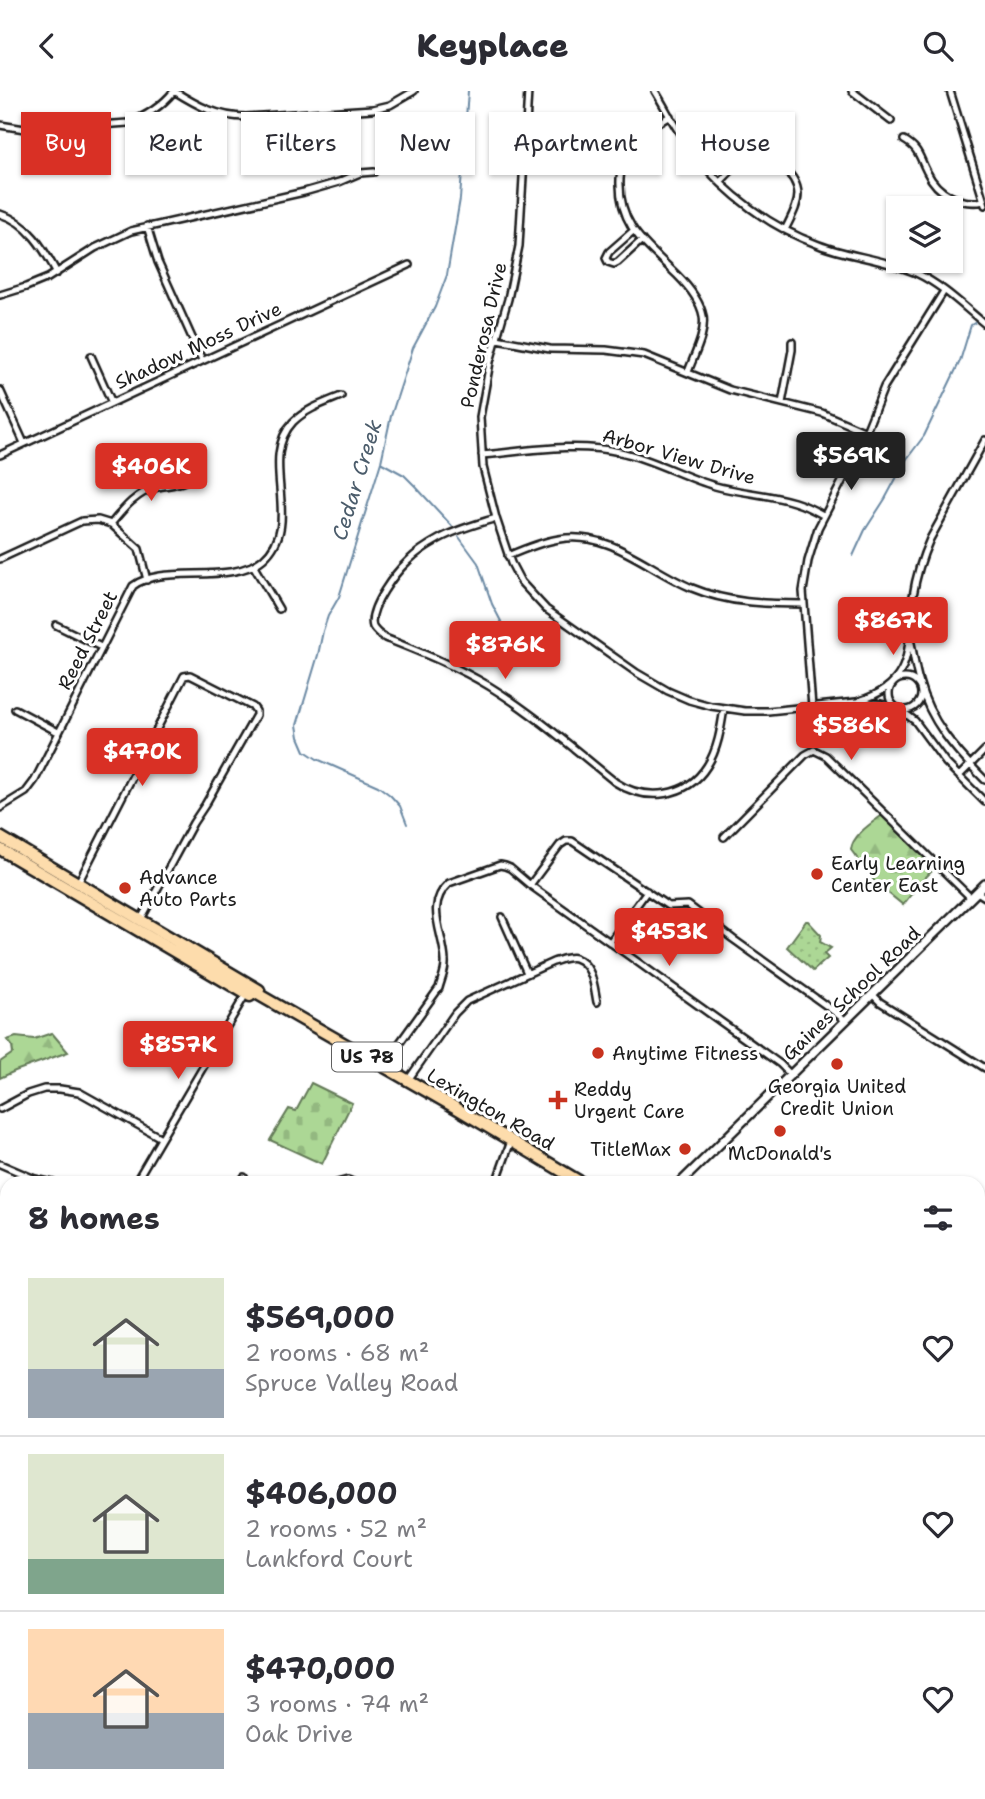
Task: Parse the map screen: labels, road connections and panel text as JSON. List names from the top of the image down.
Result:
{
  "streets": {
    "highway": ["US 78", "Lexington Road"],
    "main road": ["Gaines School Road"],
    "street": [
      "Ponderosa Drive",
      "Shadow Moss Drive",
      "Arbor View Drive",
      "Reed Street"
    ]
  },
  "crossings": [
    ["Ponderosa Drive", "Arbor View Drive"]
  ],
  "water": ["Cedar Creek"],
  "places": {
    "other": [
      "Early Learning Center East",
      "Advance Auto Parts",
      "Anytime Fitness",
      "Georgia United Credit Union",
      "McDonald's",
      "TitleMax"
    ],
    "health": ["Reddy Urgent Care"]
  },
  "page": {
    "header": "Keyplace",
    "chip": [
      "Buy",
      "Rent",
      "Filters",
      "New",
      "Apartment",
      "House"
    ],
    "price": [
      "$569K",
      "$406K",
      "$867K",
      "$876K",
      "$586K",
      "$470K",
      "$453K",
      "$857K"
    ],
    "heading": "8 homes",
    "list": [
      {
        "name": "$569,000",
        "note": "2 rooms · 68 m² · Spruce Valley Road"
      },
      {
        "name": "$406,000",
        "note": "2 rooms · 52 m² · Lankford Court"
      },
      {
        "name": "$470,000",
        "note": "3 rooms · 74 m² · Oak Drive"
      }
    ]
  }
}
